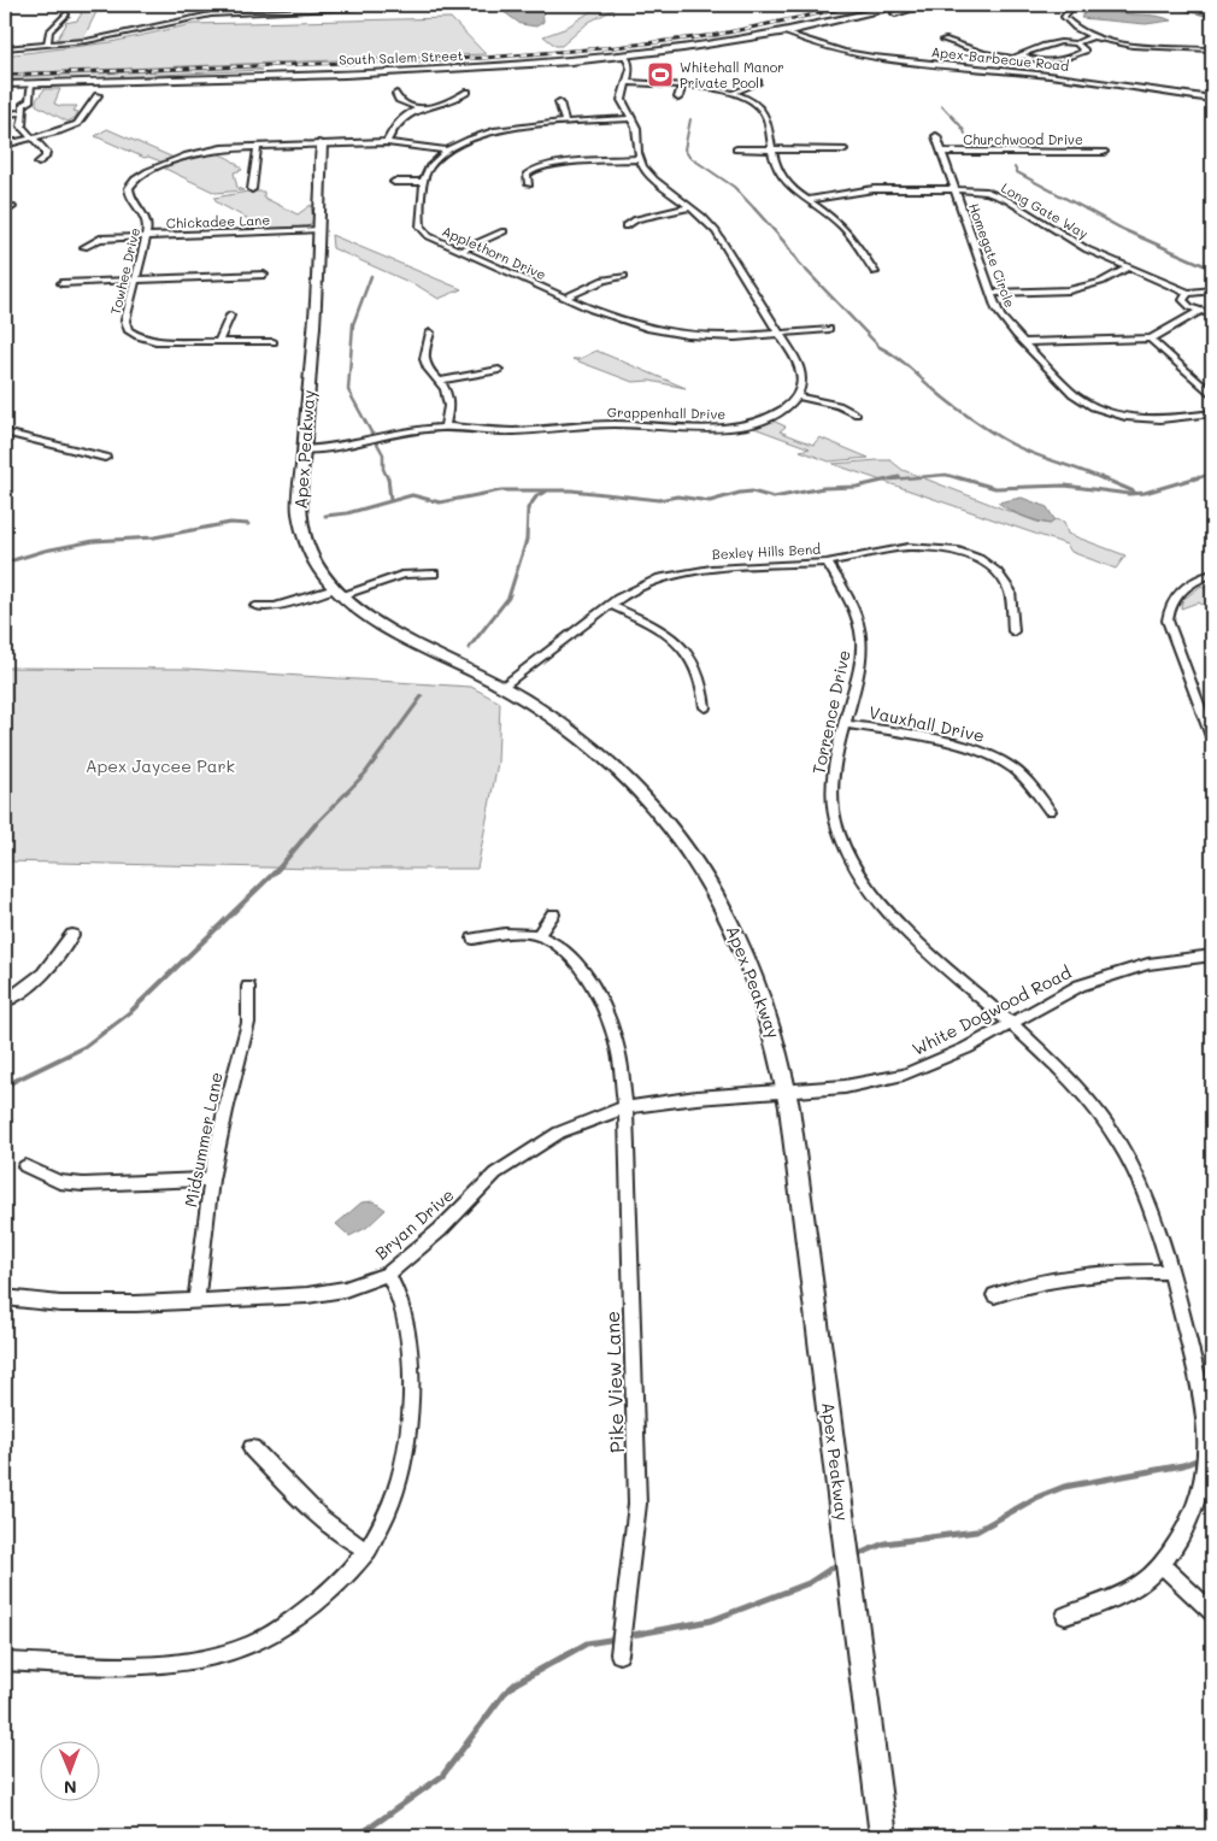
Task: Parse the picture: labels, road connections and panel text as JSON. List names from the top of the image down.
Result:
{
  "streets": {
    "main road": ["South Salem Street", "Apex Peakway"],
    "street": [
      "Apex-Barbecue Road",
      "Churchwood Drive",
      "Long Gate Way",
      "Chickadee Lane",
      "Applethorn Drive",
      "Homegate Circle",
      "Towhee Drive",
      "Grappenhall Drive",
      "Bexley Hills Bend",
      "Torrence Drive",
      "Vauxhall Drive",
      "White Dogwood Road",
      "Midsummer Lane",
      "Bryan Drive",
      "Pike View Lane"
    ]
  },
  "crossings": [
    ["South Salem Street", "Apex-Barbecue Road"],
    ["Churchwood Drive", "Homegate Circle"],
    ["Long Gate Way", "Homegate Circle"],
    ["Chickadee Lane", "Towhee Drive"],
    ["Chickadee Lane", "Apex Peakway"],
    ["Applethorn Drive", "Towhee Drive"],
    ["Towhee Drive", "Apex Peakway"],
    ["Grappenhall Drive", "Apex Peakway"],
    ["Apex Peakway", "Bexley Hills Bend"],
    ["Apex Peakway", "White Dogwood Road"],
    ["Apex Peakway", "Bryan Drive"],
    ["Bexley Hills Bend", "Torrence Drive"],
    ["Torrence Drive", "Vauxhall Drive"],
    ["Torrence Drive", "White Dogwood Road"],
    ["White Dogwood Road", "Bryan Drive"],
    ["Midsummer Lane", "Bryan Drive"],
    ["Bryan Drive", "Pike View Lane"]
  ],
  "parks": ["Apex Jaycee Park"],
  "places": {
    "sports": ["Whitehall Manor Private Pool"]
  },
  "north": "bottom"
}
